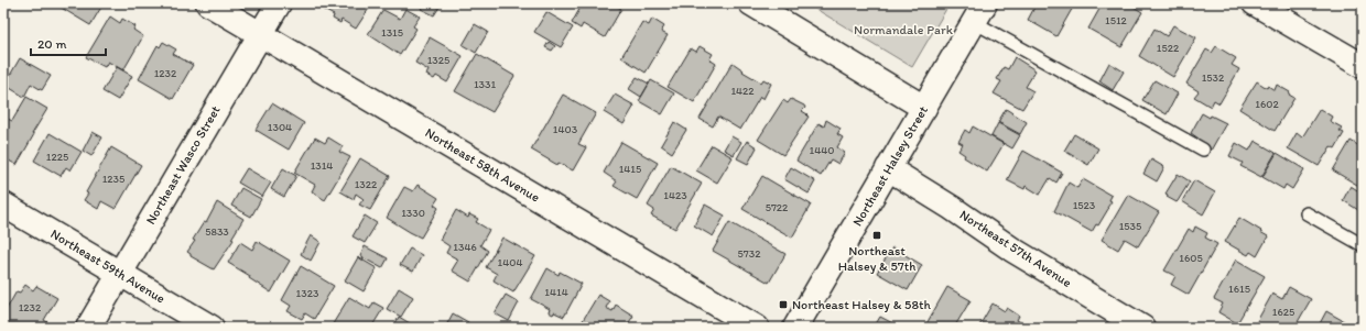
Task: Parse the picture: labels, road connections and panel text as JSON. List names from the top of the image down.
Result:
{
  "streets": {
    "street": [
      "Northeast Wasco Street",
      "Northeast 58th Avenue",
      "Northeast Halsey Street",
      "Northeast 57th Avenue",
      "Northeast 59th Avenue"
    ]
  },
  "crossings": [
    ["Northeast Wasco Street", "Northeast 58th Avenue"],
    ["Northeast Wasco Street", "Northeast 59th Avenue"],
    ["Northeast Halsey Street", "Northeast 57th Avenue"]
  ],
  "parks": ["Normandale Park"],
  "places": {
    "transit": ["Northeast Halsey & 57th", "Northeast Halsey & 58th"]
  },
  "house_numbers": [
    "1512",
    "1315",
    "1522",
    "1325",
    "1232",
    "1532",
    "1331",
    "1422",
    "1602",
    "1304",
    "1403",
    "1440",
    "1225",
    "1314",
    "1415",
    "1235",
    "1322",
    "1423",
    "1523",
    "5722",
    "1330",
    "1535",
    "5833",
    "1346",
    "5732",
    "1605",
    "1404",
    "1615",
    "1414",
    "1323",
    "1232",
    "1625"
  ],
  "scale_bar": "20 m"
}
